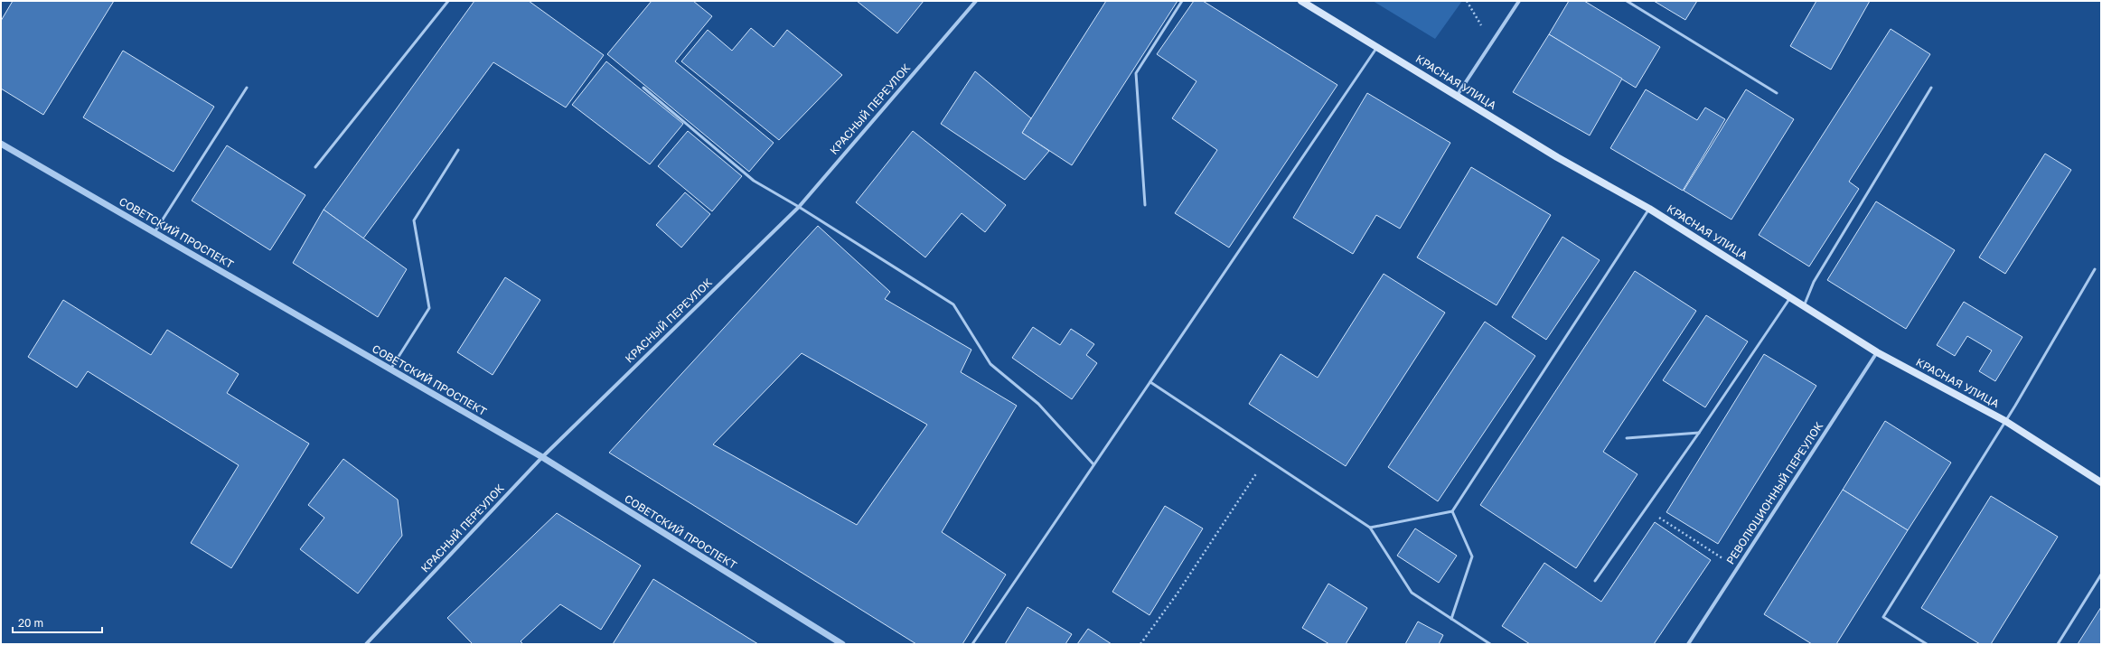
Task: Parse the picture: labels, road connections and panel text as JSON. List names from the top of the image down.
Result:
{
  "streets": {
    "main road": ["КРАСНАЯ УЛИЦА"],
    "street": ["КРАСНЫЙ ПЕРЕУЛОК", "СОВЕТСКИЙ ПРОСПЕКТ", "РЕВОЛЮЦИОННЫЙ ПЕРЕУЛОК"]
  },
  "crossings": [
    ["КРАСНАЯ УЛИЦА", "РЕВОЛЮЦИОННЫЙ ПЕРЕУЛОК"],
    ["КРАСНЫЙ ПЕРЕУЛОК", "СОВЕТСКИЙ ПРОСПЕКТ"]
  ],
  "scale_bar": "20 m"
}
